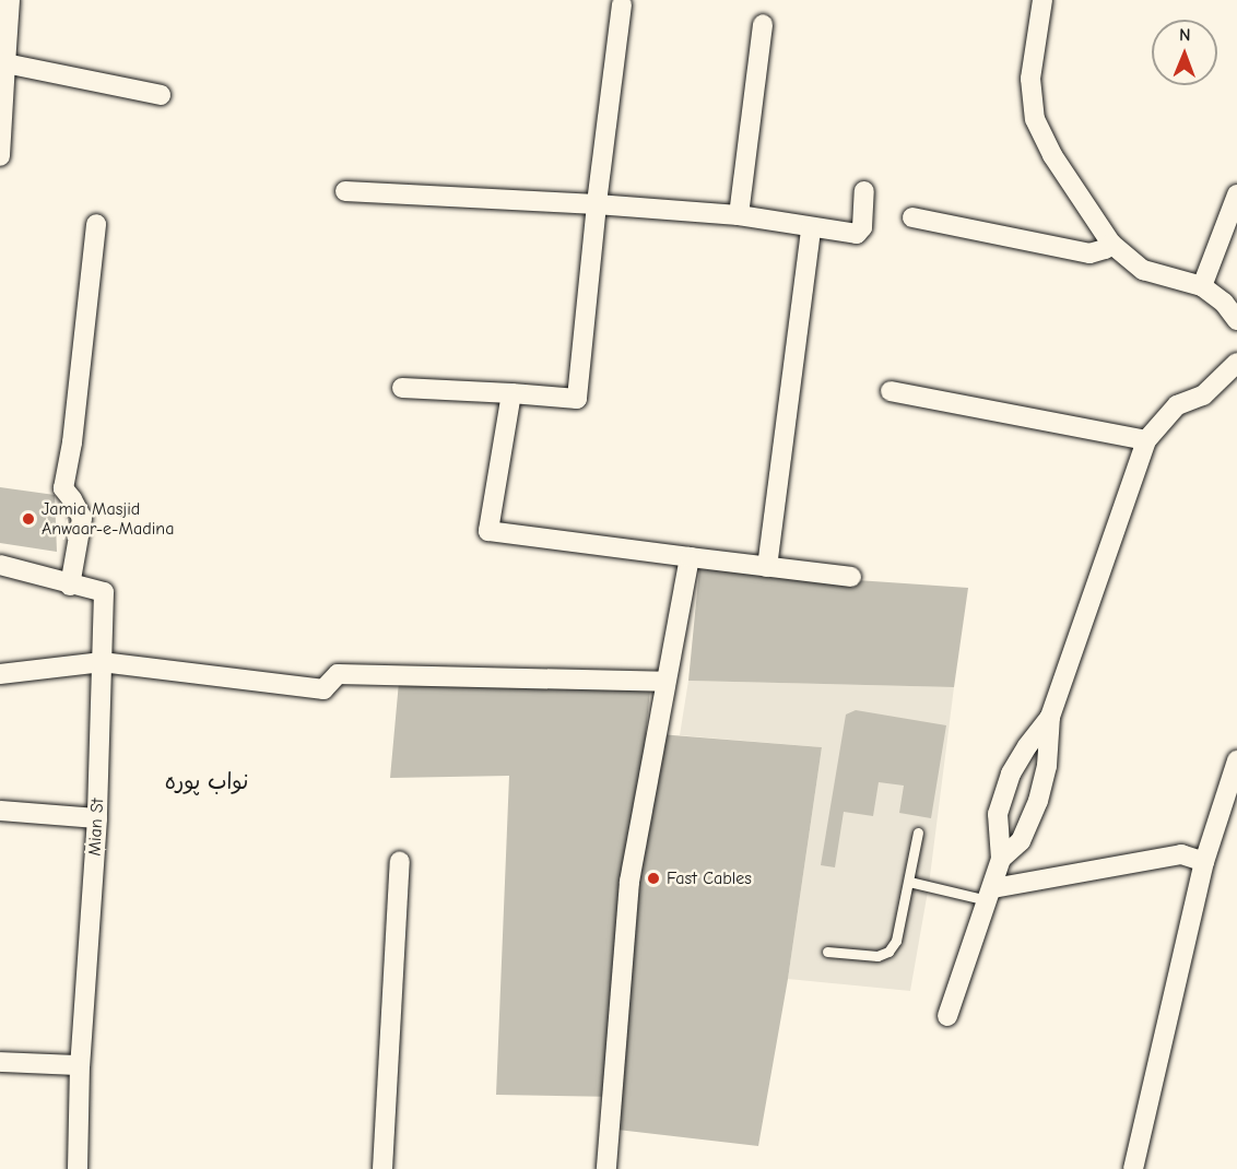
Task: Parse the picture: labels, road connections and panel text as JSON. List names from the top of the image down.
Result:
{
  "streets": {
    "street": ["Mian St"]
  },
  "districts": ["نواب پورہ"],
  "places": ["Jamia Masjid Anwaar-e-Madina", "Fast Cables"],
  "north": "top"
}
